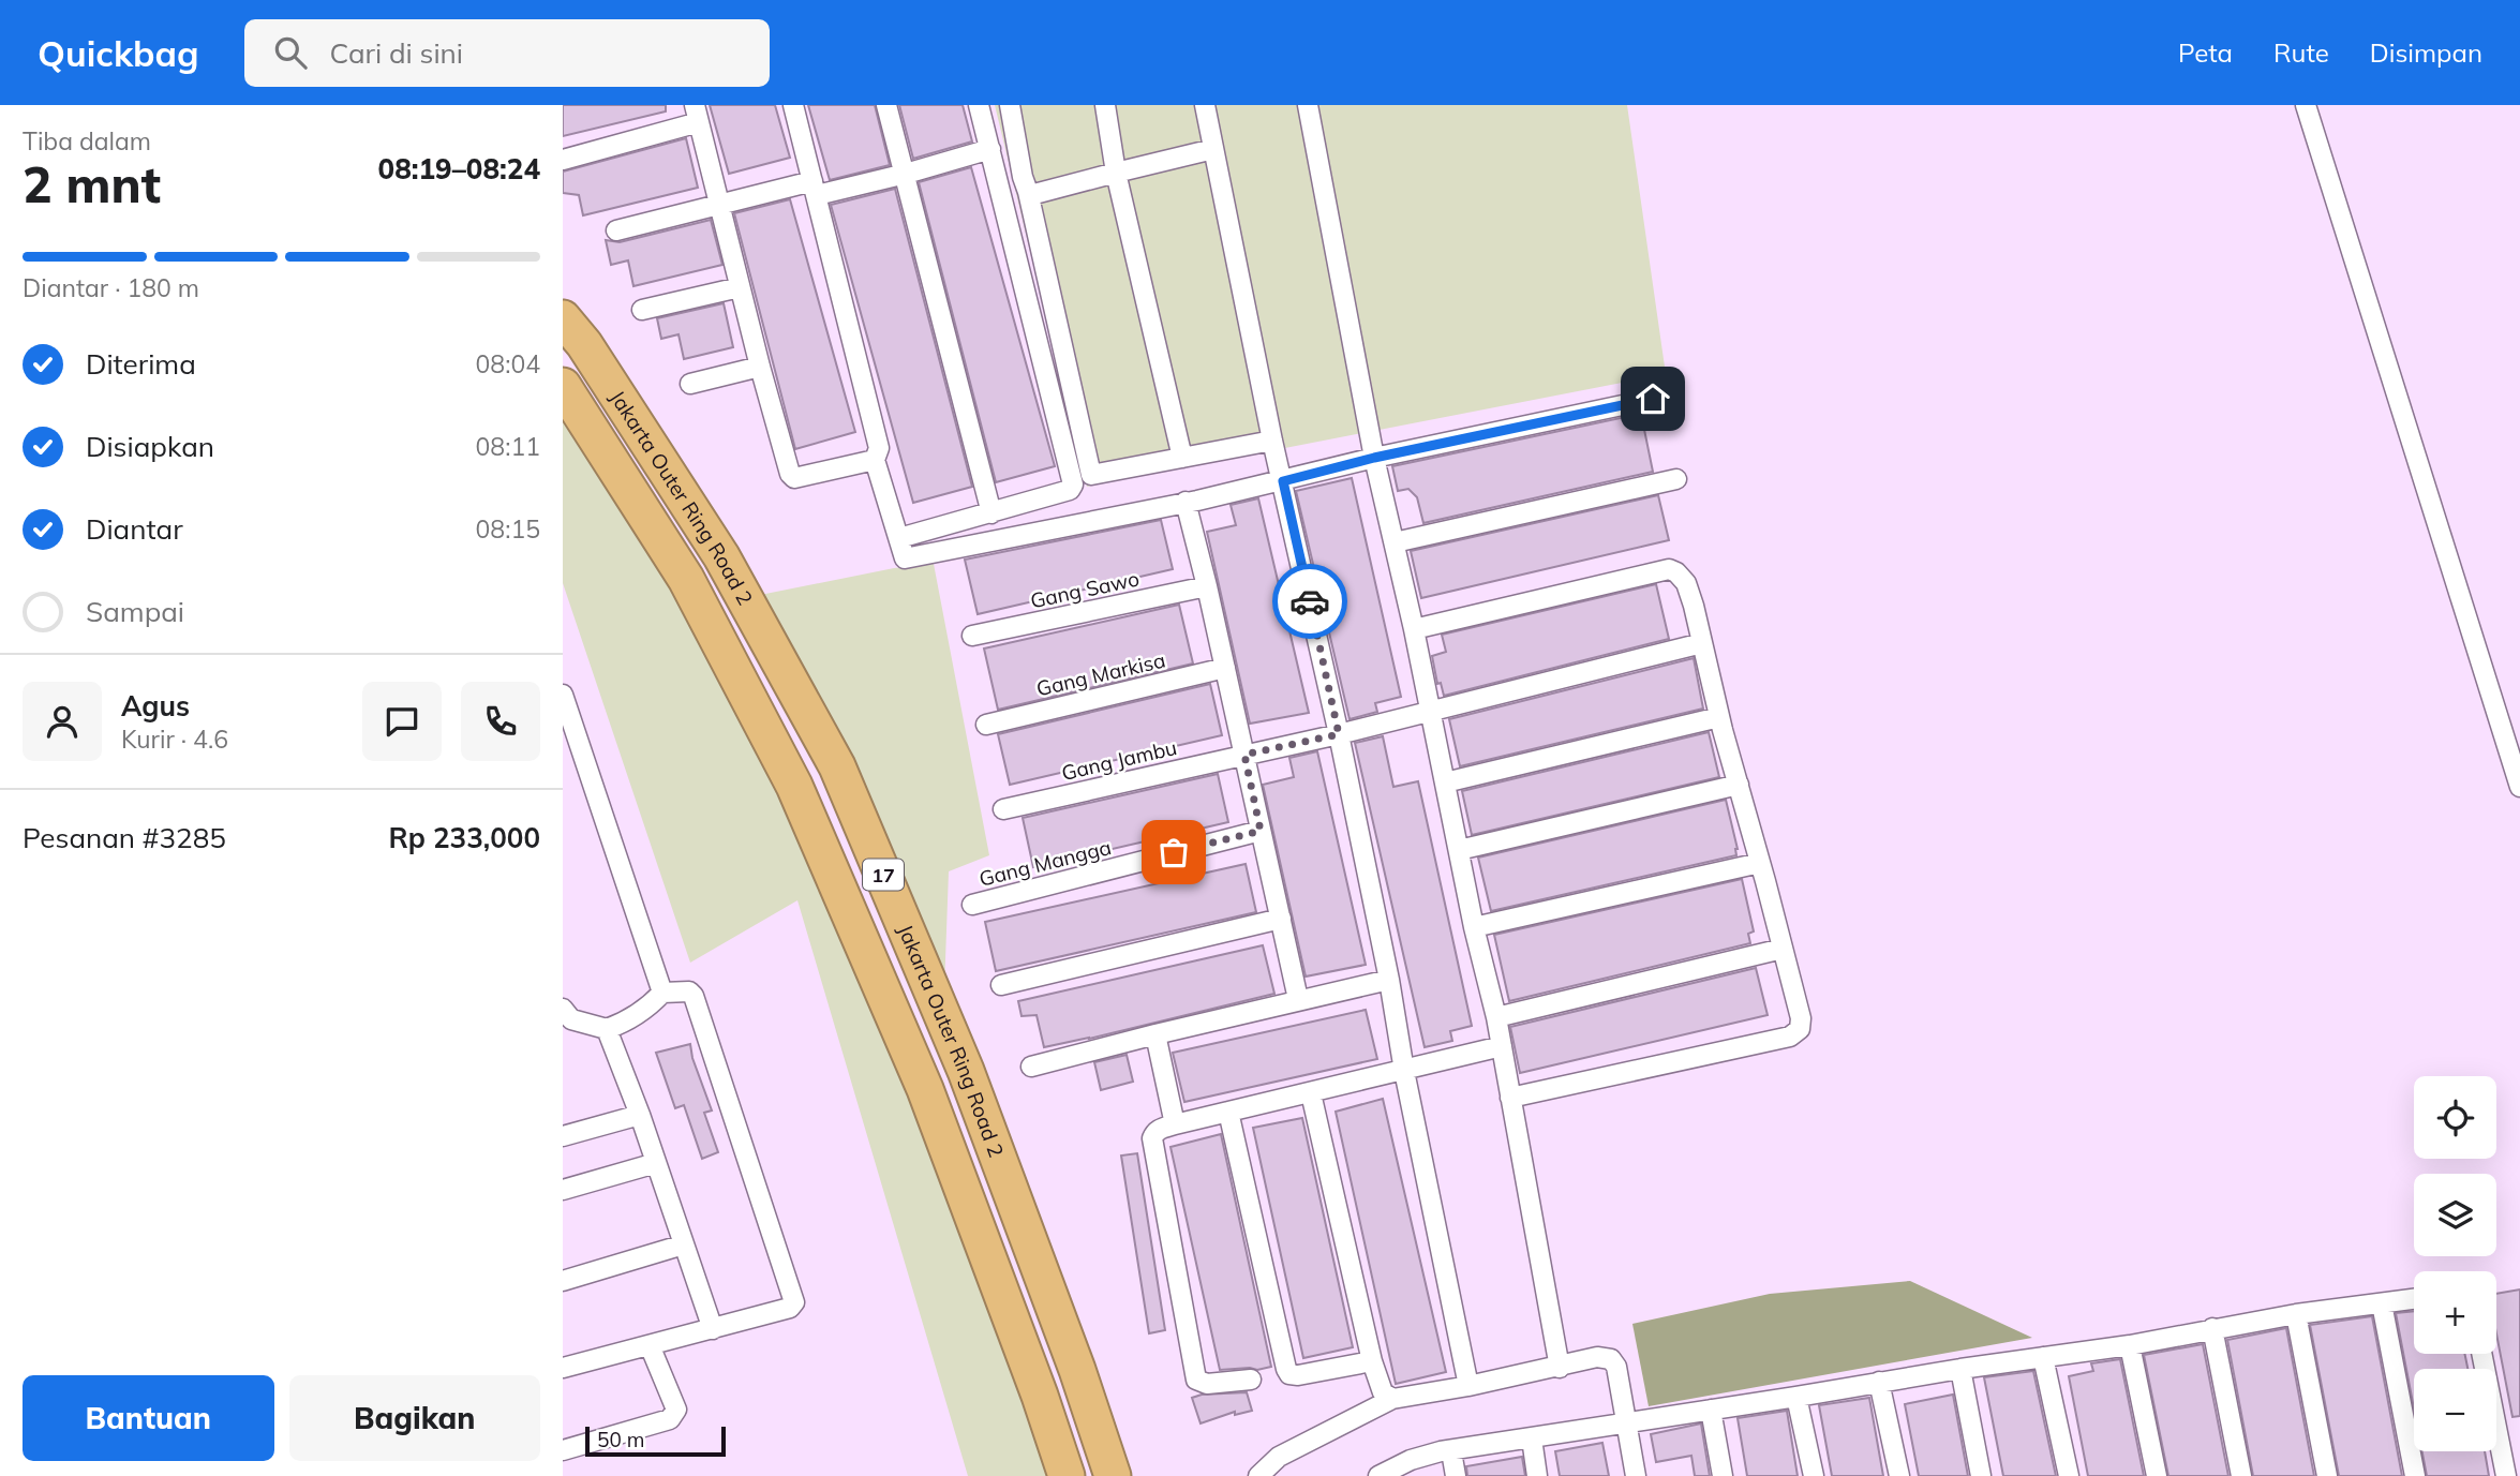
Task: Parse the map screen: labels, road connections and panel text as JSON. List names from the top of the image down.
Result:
{
  "streets": {
    "highway": ["Jakarta Outer Ring Road 2", "17"],
    "street": [
      "Gang Sawo",
      "Gang Markisa",
      "Gang Jambu",
      "Gang Mangga"
    ]
  },
  "scale_bar": "50 m",
  "page": {
    "header": "Quickbag",
    "search": "Cari di sini",
    "nav": ["Peta", "Rute", "Disimpan"],
    "heading": ["2 mnt", "Tiba dalam", "08:19–08:24"],
    "panel": [
      "Agus",
      "Kurir · 4.6",
      "Pesanan #3285",
      "Rp 233,000"
    ],
    "bar": "Diantar · 180 m",
    "list": [
      ["Diterima", "08:04"],
      ["Disiapkan", "08:11"],
      ["Diantar", "08:15"],
      "Sampai"
    ],
    "map_buttons": ["+", "−"],
    "buttons": ["Bantuan", "Bagikan"],
    "scale": "50 m"
  }
}
